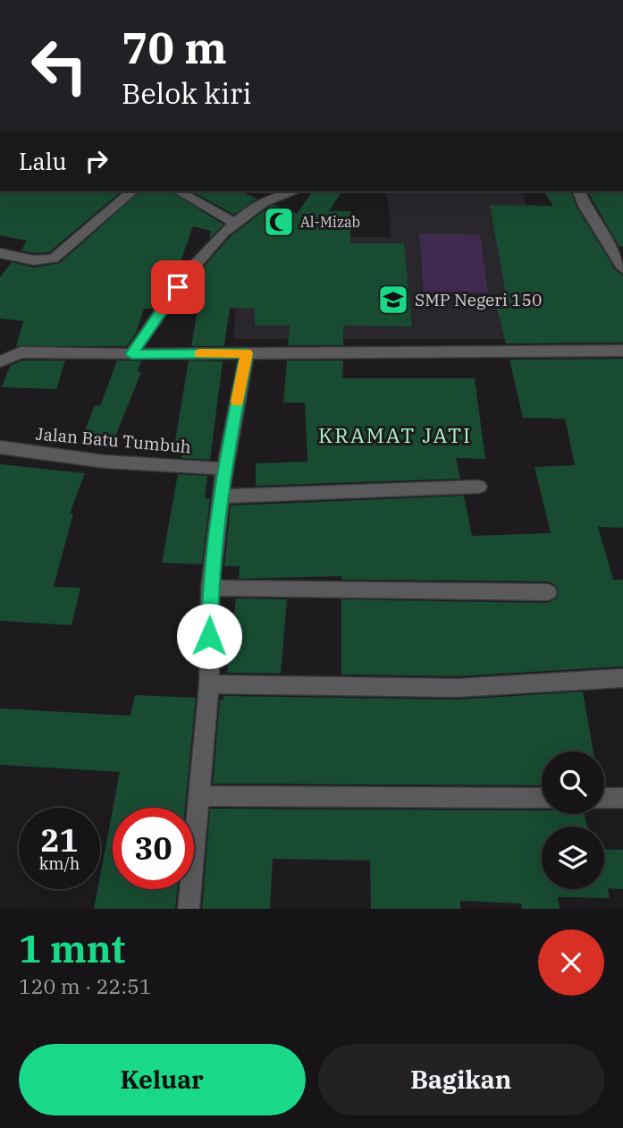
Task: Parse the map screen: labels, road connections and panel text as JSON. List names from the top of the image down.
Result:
{
  "streets": {
    "street": ["Jalan Batu Tumbuh"]
  },
  "districts": ["KRAMAT JATI"],
  "places": {
    "mosque": ["Al-Mizab"],
    "school or university": ["SMP Negeri 150"]
  },
  "page": {
    "turn": ["70 m", "Belok kiri"],
    "then": "Lalu",
    "speed": "21 km/h",
    "limit": "30",
    "heading": ["1 mnt", "120 m · 22:51"],
    "buttons": ["Keluar", "Bagikan"]
  }
}
